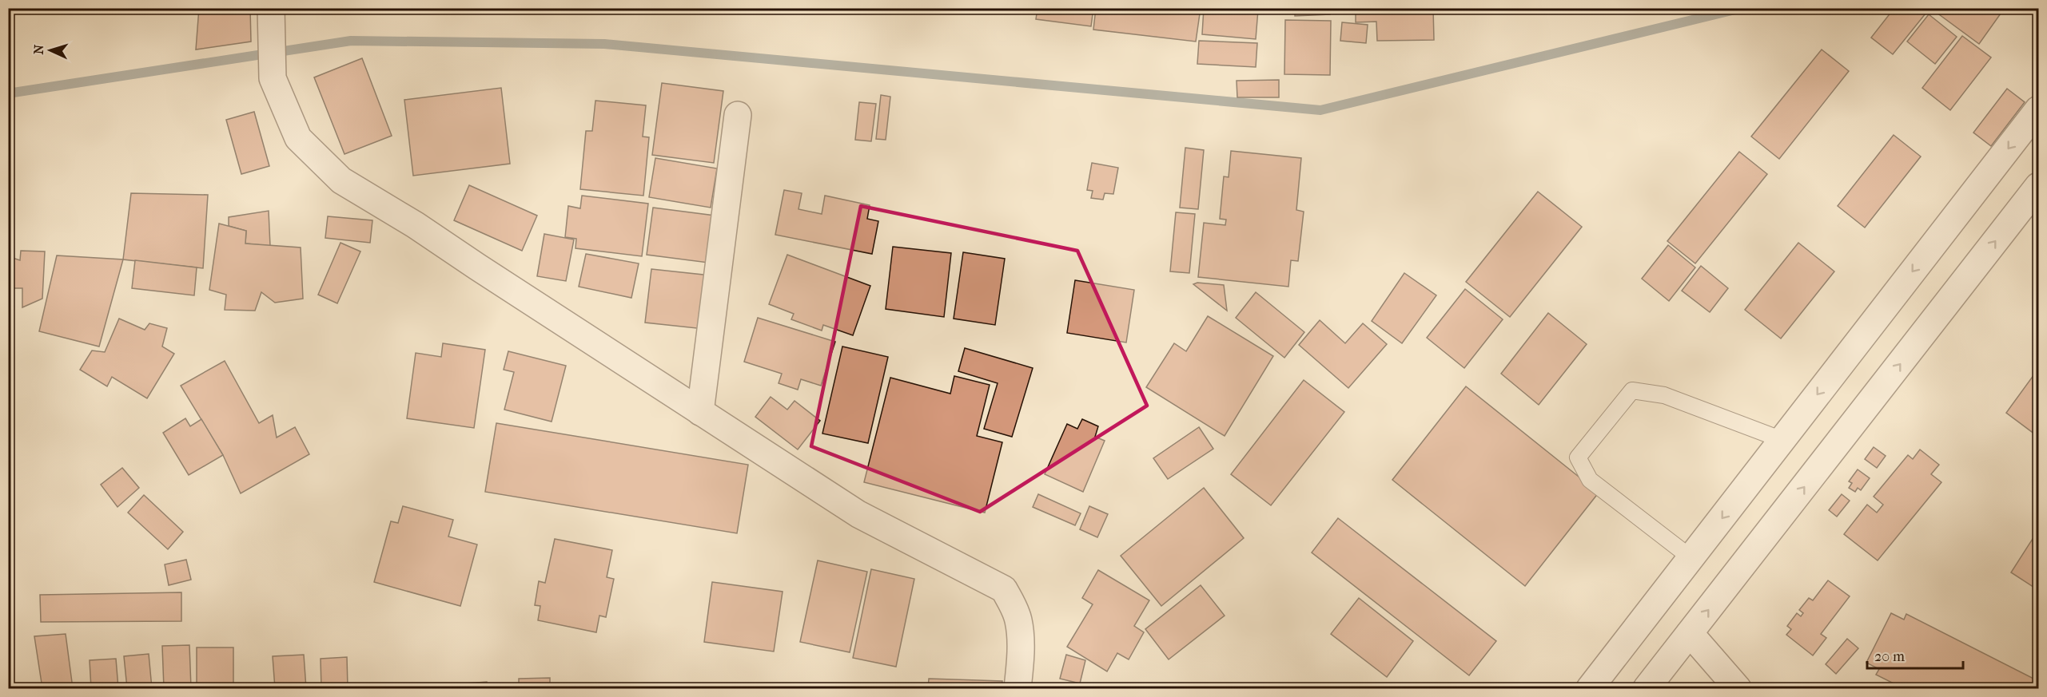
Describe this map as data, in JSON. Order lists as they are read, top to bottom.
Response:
{
  "scale_bar": "20 m",
  "north": "left"
}
